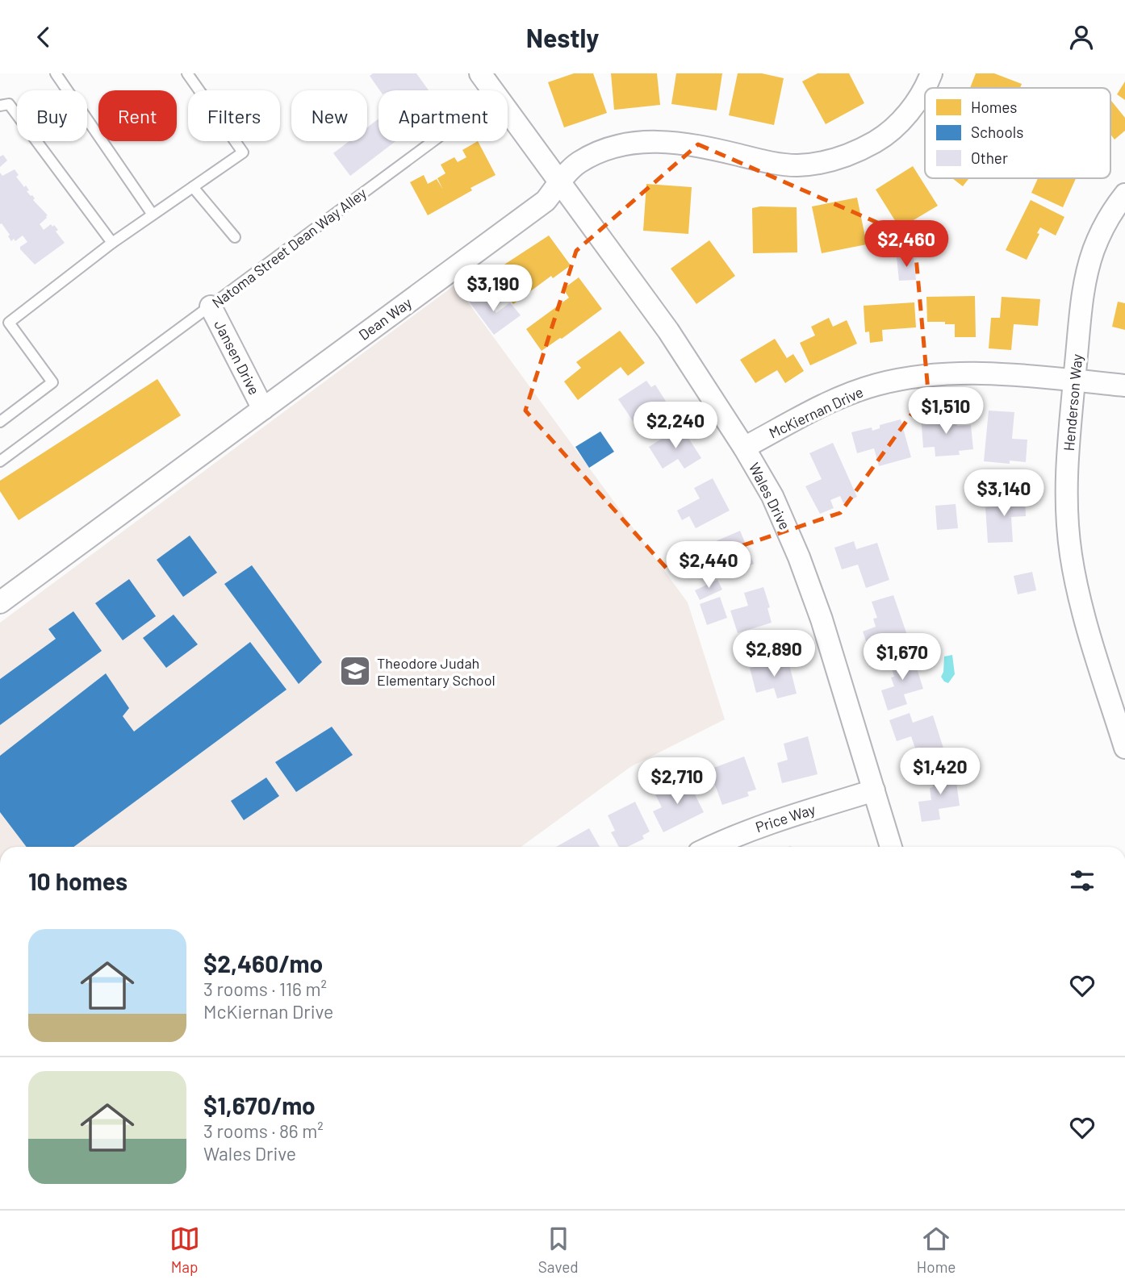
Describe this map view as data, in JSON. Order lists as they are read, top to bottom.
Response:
{
  "streets": {
    "street": [
      "Dean Way",
      "Jansen Drive",
      "Henderson Way",
      "McKiernan Drive",
      "Wales Drive",
      "Price Way"
    ],
    "lane": ["Natoma Street Dean Way Alley"]
  },
  "crossings": [
    ["Natoma Street Dean Way Alley", "Jansen Drive"],
    ["Dean Way", "Jansen Drive"],
    ["Dean Way", "Wales Drive"],
    ["Henderson Way", "McKiernan Drive"],
    ["McKiernan Drive", "Wales Drive"],
    ["Wales Drive", "Price Way"]
  ],
  "places": {
    "school or university": ["Theodore Judah Elementary School"]
  },
  "legend": ["Homes", "Schools", "Other"],
  "page": {
    "header": "Nestly",
    "chip": [
      "Buy",
      "Rent",
      "Filters",
      "New",
      "Apartment"
    ],
    "price": [
      "$2,460",
      "$3,190",
      "$1,510",
      "$2,240",
      "$3,140",
      "$2,440",
      "$2,890",
      "$1,670",
      "$1,420",
      "$2,710"
    ],
    "heading": "10 homes",
    "list": [
      {
        "name": "$2,460/mo",
        "note": "3 rooms · 116 m² · McKiernan Drive"
      },
      {
        "name": "$1,670/mo",
        "note": "3 rooms · 86 m² · Wales Drive"
      }
    ],
    "tabs": ["Map", "Saved", "Home"]
  }
}
